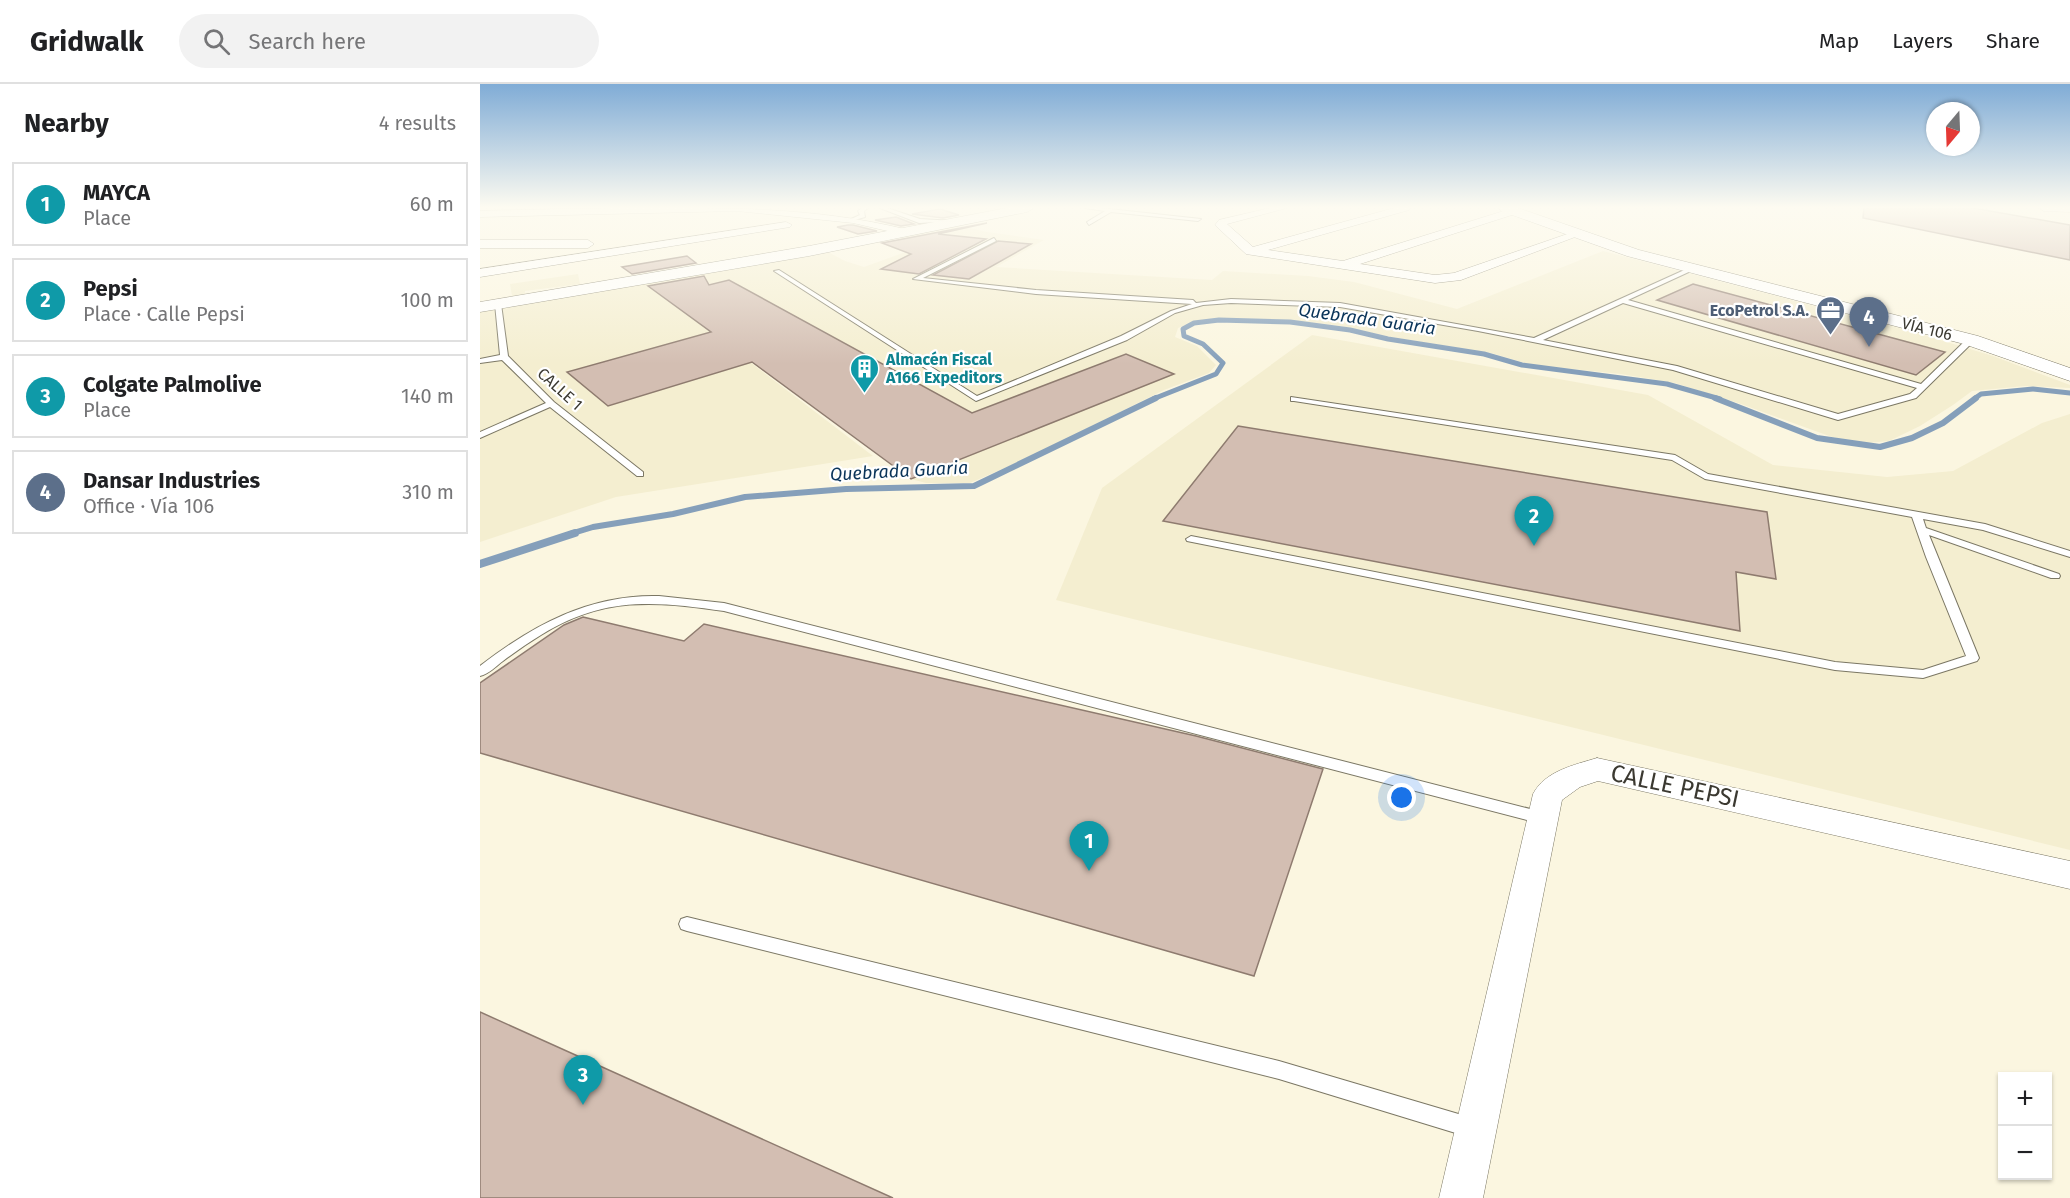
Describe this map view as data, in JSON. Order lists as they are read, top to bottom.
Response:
{
  "streets": {
    "main road": ["VÍA 106"],
    "street": ["CALLE PEPSI"],
    "lane": ["CALLE 1"]
  },
  "water": ["Quebrada Guaria"],
  "places": {
    "office": ["EcoPetrol S.A."],
    "building": ["Almacén Fiscal A166 Expeditors"]
  },
  "north": "bottom",
  "page": {
    "header": "Gridwalk",
    "search": "Search here",
    "nav": ["Map", "Layers", "Share"],
    "heading": ["Nearby", "4 results"],
    "list": [
      {
        "mark": "1",
        "name": "MAYCA",
        "note": "Place",
        "value": "60 m"
      },
      {
        "mark": "2",
        "name": "Pepsi",
        "note": "Place · Calle Pepsi",
        "value": "100 m"
      },
      {
        "mark": "3",
        "name": "Colgate Palmolive",
        "note": "Place",
        "value": "140 m"
      },
      {
        "mark": "4",
        "name": "Dansar Industries",
        "note": "Office · Vía 106",
        "value": "310 m"
      }
    ],
    "pins": [
      "4",
      "2",
      "1",
      "3"
    ],
    "map_buttons": ["+", "−"]
  }
}
